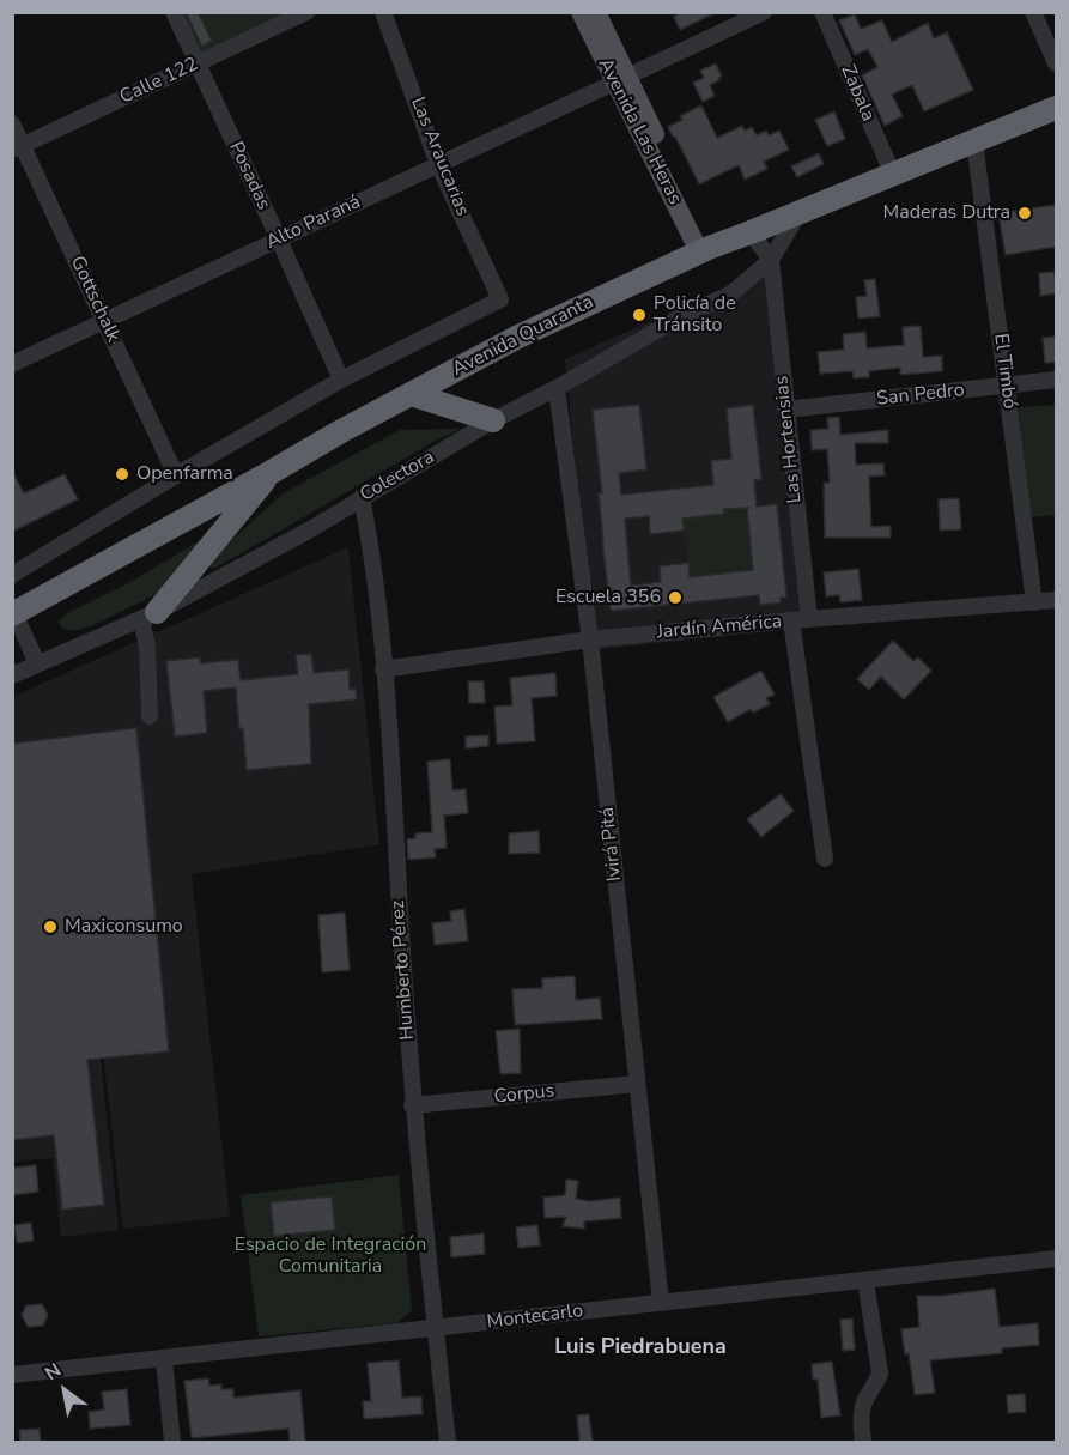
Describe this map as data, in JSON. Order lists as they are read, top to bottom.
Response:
{
  "streets": {
    "highway": ["Avenida Quaranta"],
    "main road": ["Avenida Las Heras"],
    "street": [
      "Calle 122",
      "Zabala",
      "Las Araucarias",
      "Posadas",
      "Alto Paraná",
      "Gottschalk",
      "El Timbó",
      "San Pedro",
      "Las Hortensias",
      "Colectora",
      "Jardín América",
      "Ivirá Pitá",
      "Humberto Pérez",
      "Corpus",
      "Montecarlo"
    ]
  },
  "crossings": [
    ["Calle 122", "Posadas"],
    ["Calle 122", "Gottschalk"],
    ["Zabala", "Avenida Quaranta"],
    ["Avenida Las Heras", "Alto Paraná"],
    ["Avenida Las Heras", "Avenida Quaranta"],
    ["Las Araucarias", "Posadas"],
    ["Las Araucarias", "Alto Paraná"],
    ["Posadas", "Alto Paraná"],
    ["Alto Paraná", "Gottschalk"],
    ["Avenida Quaranta", "El Timbó"],
    ["El Timbó", "San Pedro"],
    ["El Timbó", "Jardín América"],
    ["San Pedro", "Las Hortensias"],
    ["Las Hortensias", "Colectora"],
    ["Las Hortensias", "Jardín América"],
    ["Colectora", "Ivirá Pitá"],
    ["Colectora", "Humberto Pérez"],
    ["Jardín América", "Ivirá Pitá"],
    ["Jardín América", "Humberto Pérez"],
    ["Ivirá Pitá", "Corpus"],
    ["Ivirá Pitá", "Montecarlo"],
    ["Humberto Pérez", "Corpus"],
    ["Humberto Pérez", "Montecarlo"]
  ],
  "districts": ["Luis Piedrabuena"],
  "parks": ["Espacio de Integración Comunitaria"],
  "places": [
    "Maderas Dutra",
    "Policía de Tránsito",
    "Openfarma",
    "Escuela 356",
    "Maxiconsumo"
  ],
  "north": "top left"
}
